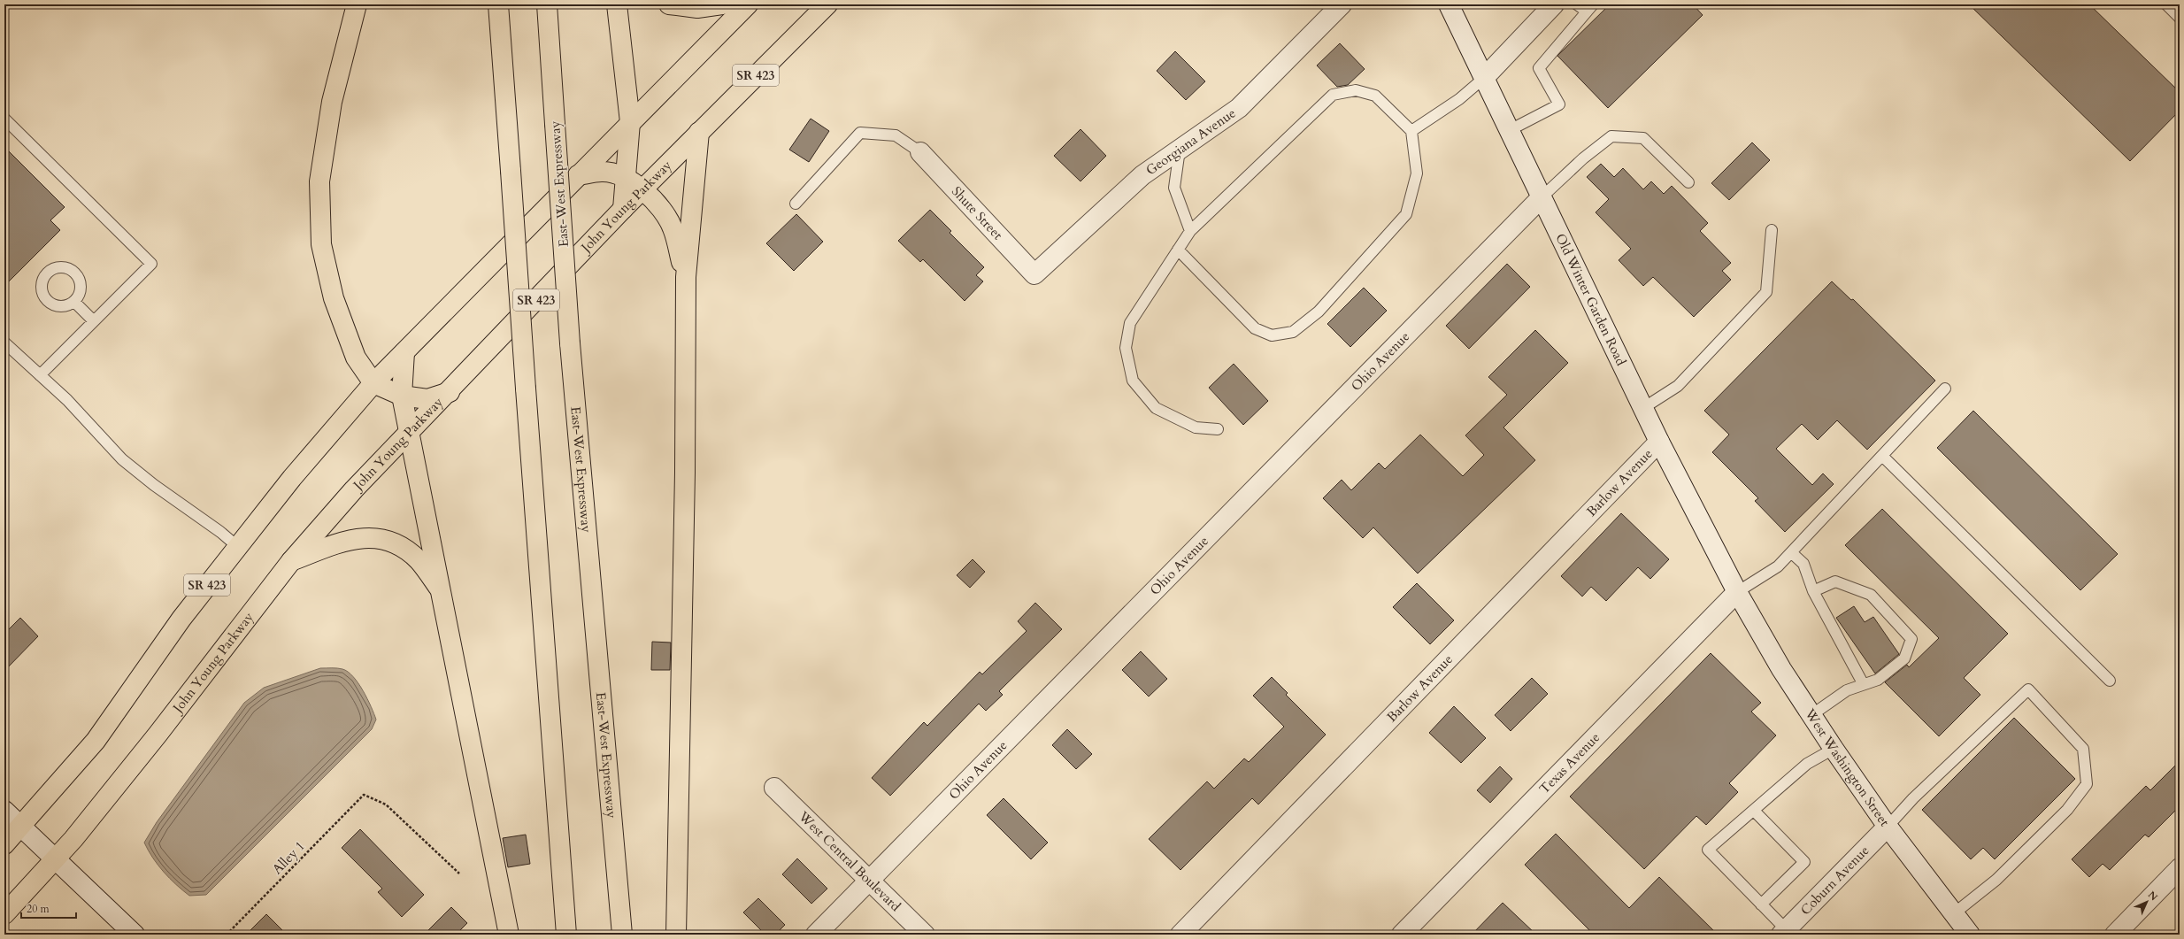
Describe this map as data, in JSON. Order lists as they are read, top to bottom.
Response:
{
  "streets": {
    "main road": ["SR 423", "East-West Expressway", "John Young Parkway"],
    "street": [
      "Georgiana Avenue",
      "Shute Street",
      "Old Winter Garden Road",
      "Ohio Avenue",
      "Barlow Avenue",
      "Texas Avenue",
      "West Washington Street",
      "West Central Boulevard",
      "Coburn Avenue"
    ],
    "path": ["Alley 1"]
  },
  "crossings": [
    ["Georgiana Avenue", "Shute Street"],
    ["Old Winter Garden Road", "Ohio Avenue"],
    ["Old Winter Garden Road", "Barlow Avenue"],
    ["Old Winter Garden Road", "Texas Avenue"],
    ["Old Winter Garden Road", "West Washington Street"],
    ["Ohio Avenue", "West Central Boulevard"],
    ["Texas Avenue", "West Washington Street"],
    ["West Washington Street", "Coburn Avenue"]
  ],
  "scale_bar": "20 m",
  "north": "top right"
}
